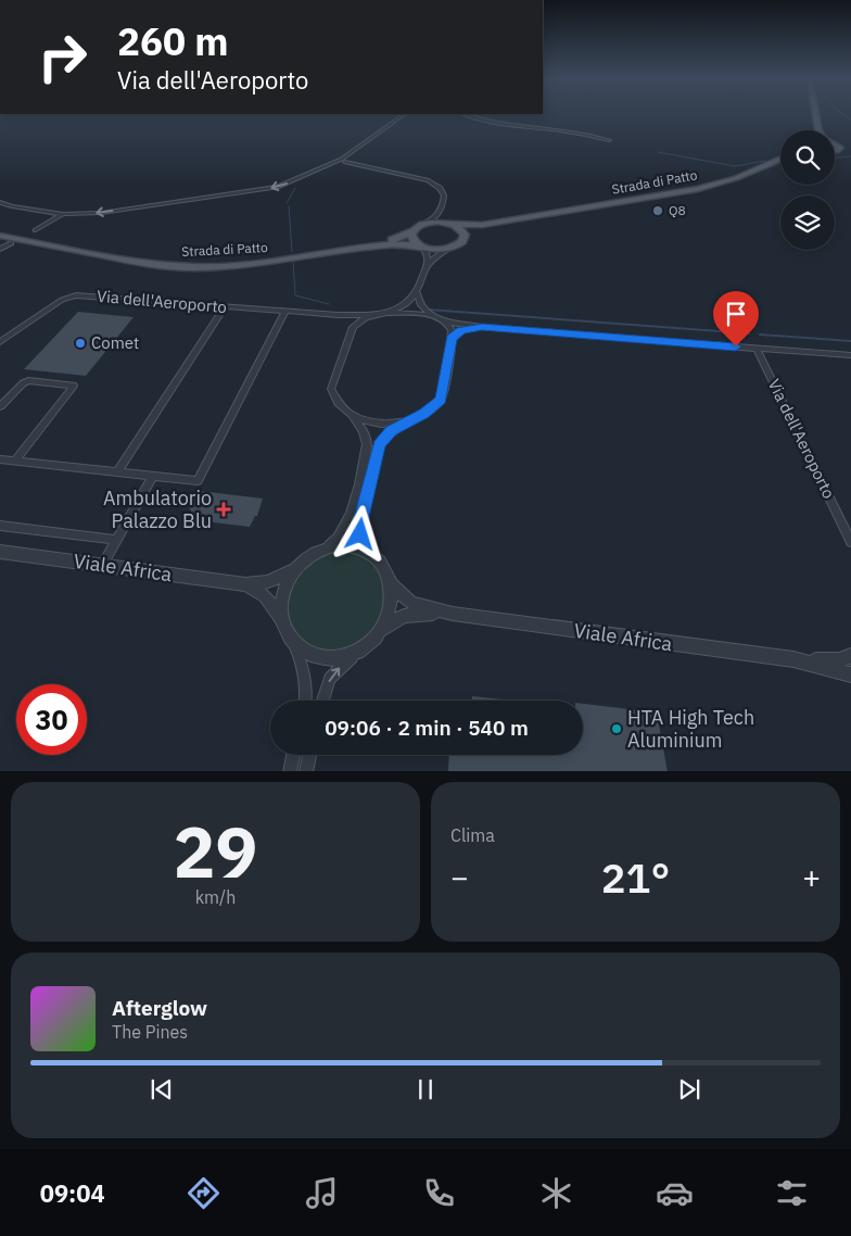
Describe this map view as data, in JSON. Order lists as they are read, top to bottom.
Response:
{
  "streets": {
    "main road": ["Strada di Patto"],
    "street": ["Via dell'Aeroporto", "Viale Africa"]
  },
  "places": {
    "other": ["Q8", "Comet", "HTA High Tech Aluminium"],
    "health": ["Ambulatorio Palazzo Blu"]
  },
  "page": {
    "turn": ["260 m", "Via dell'Aeroporto"],
    "limit": "30",
    "trip": "09:06 · 2 min · 540 m",
    "tile": [
      ["29", "km/h"],
      "Clima"
    ],
    "heat": ["−", "21°", "+"],
    "song": ["Afterglow", "The Pines"],
    "tabs": "09:04"
  }
}
